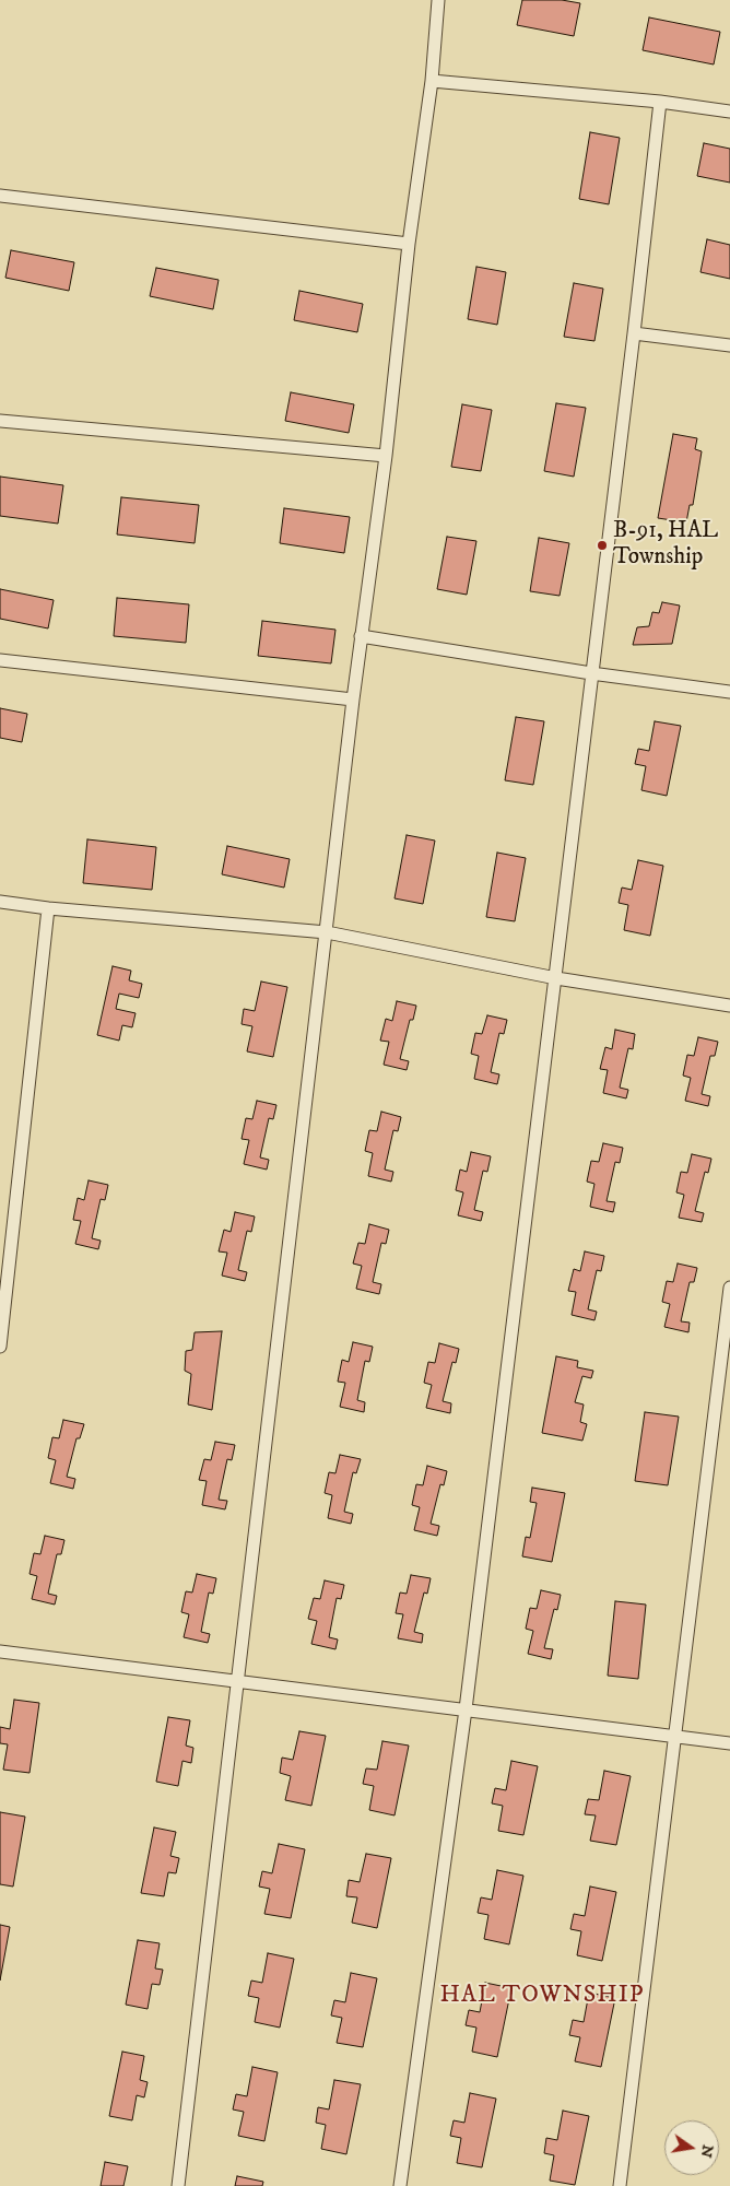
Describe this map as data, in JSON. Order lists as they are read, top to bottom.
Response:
{
  "districts": ["HAL TOWNSHIP"],
  "places": ["B-91, HAL Township"],
  "north": "right"
}
